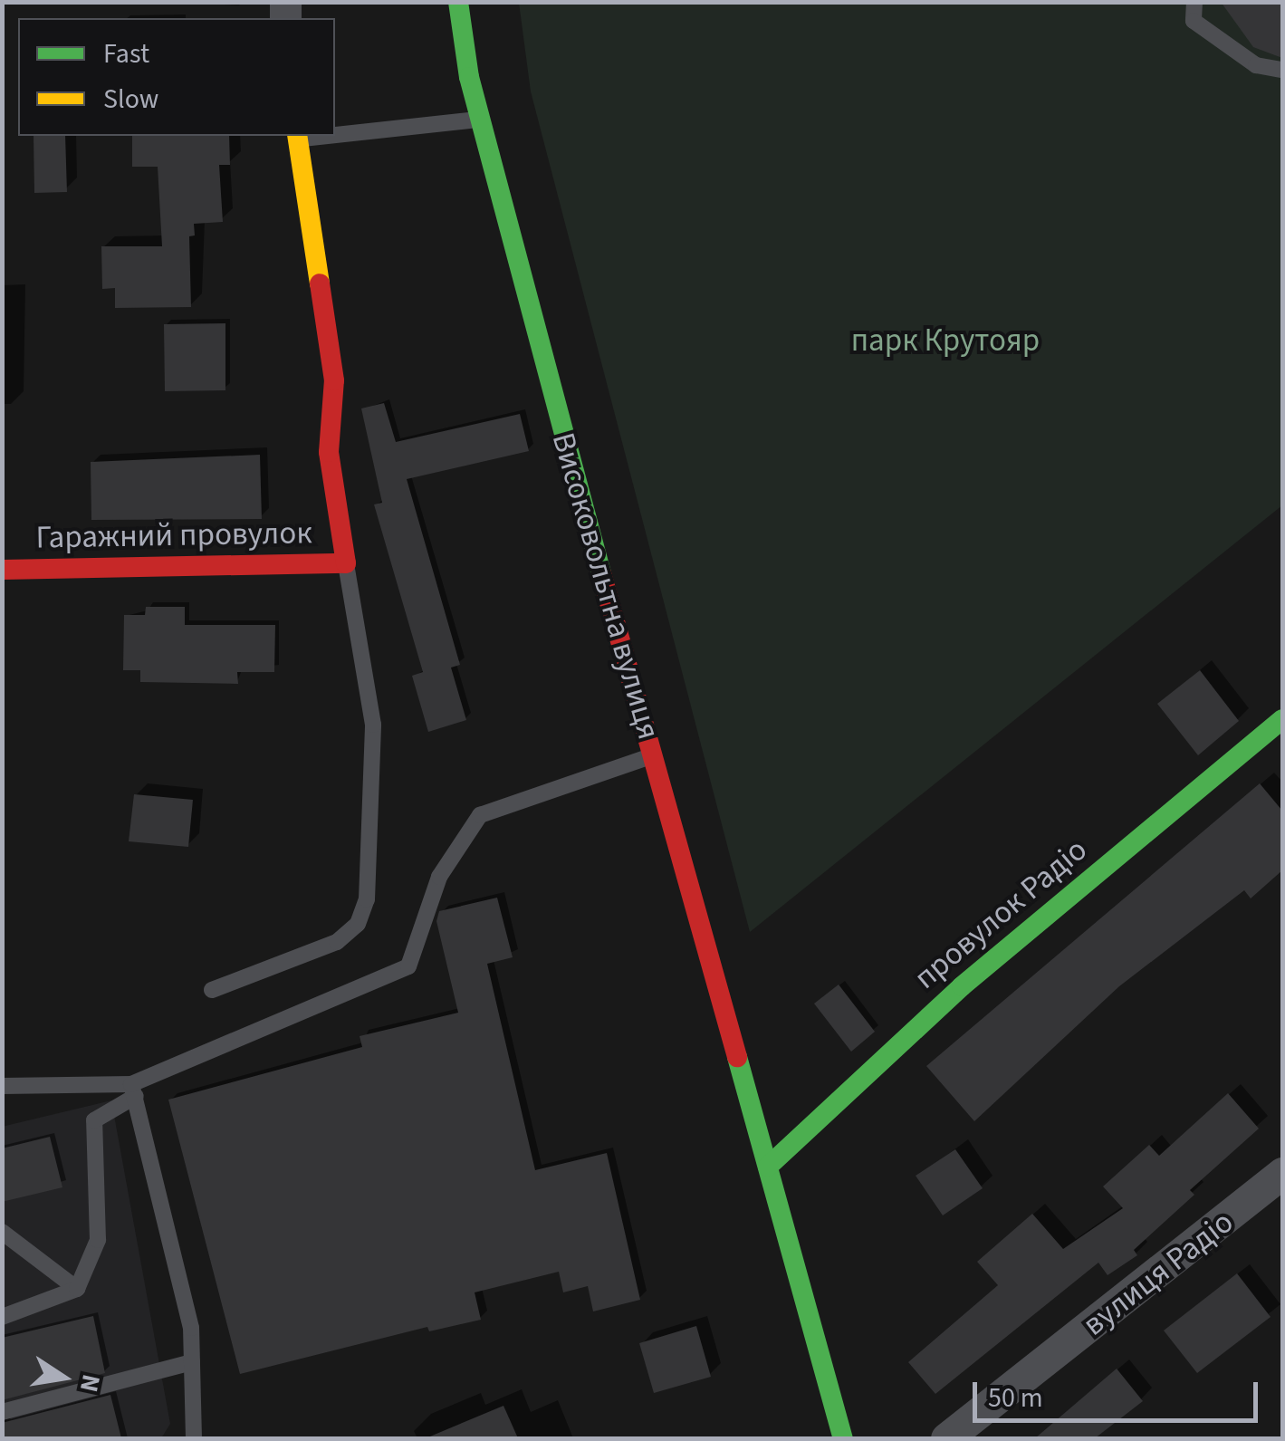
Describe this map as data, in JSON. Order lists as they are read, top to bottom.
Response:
{
  "streets": {
    "main road": ["Гаражний провулок", "Високовольтна вулиця", "провулок Радіо"],
    "street": ["вулиця Радіо"]
  },
  "crossings": [
    ["Високовольтна вулиця", "провулок Радіо"]
  ],
  "parks": ["парк Крутояр"],
  "legend": ["Fast", "Slow"],
  "scale_bar": "50 m",
  "north": "right"
}
